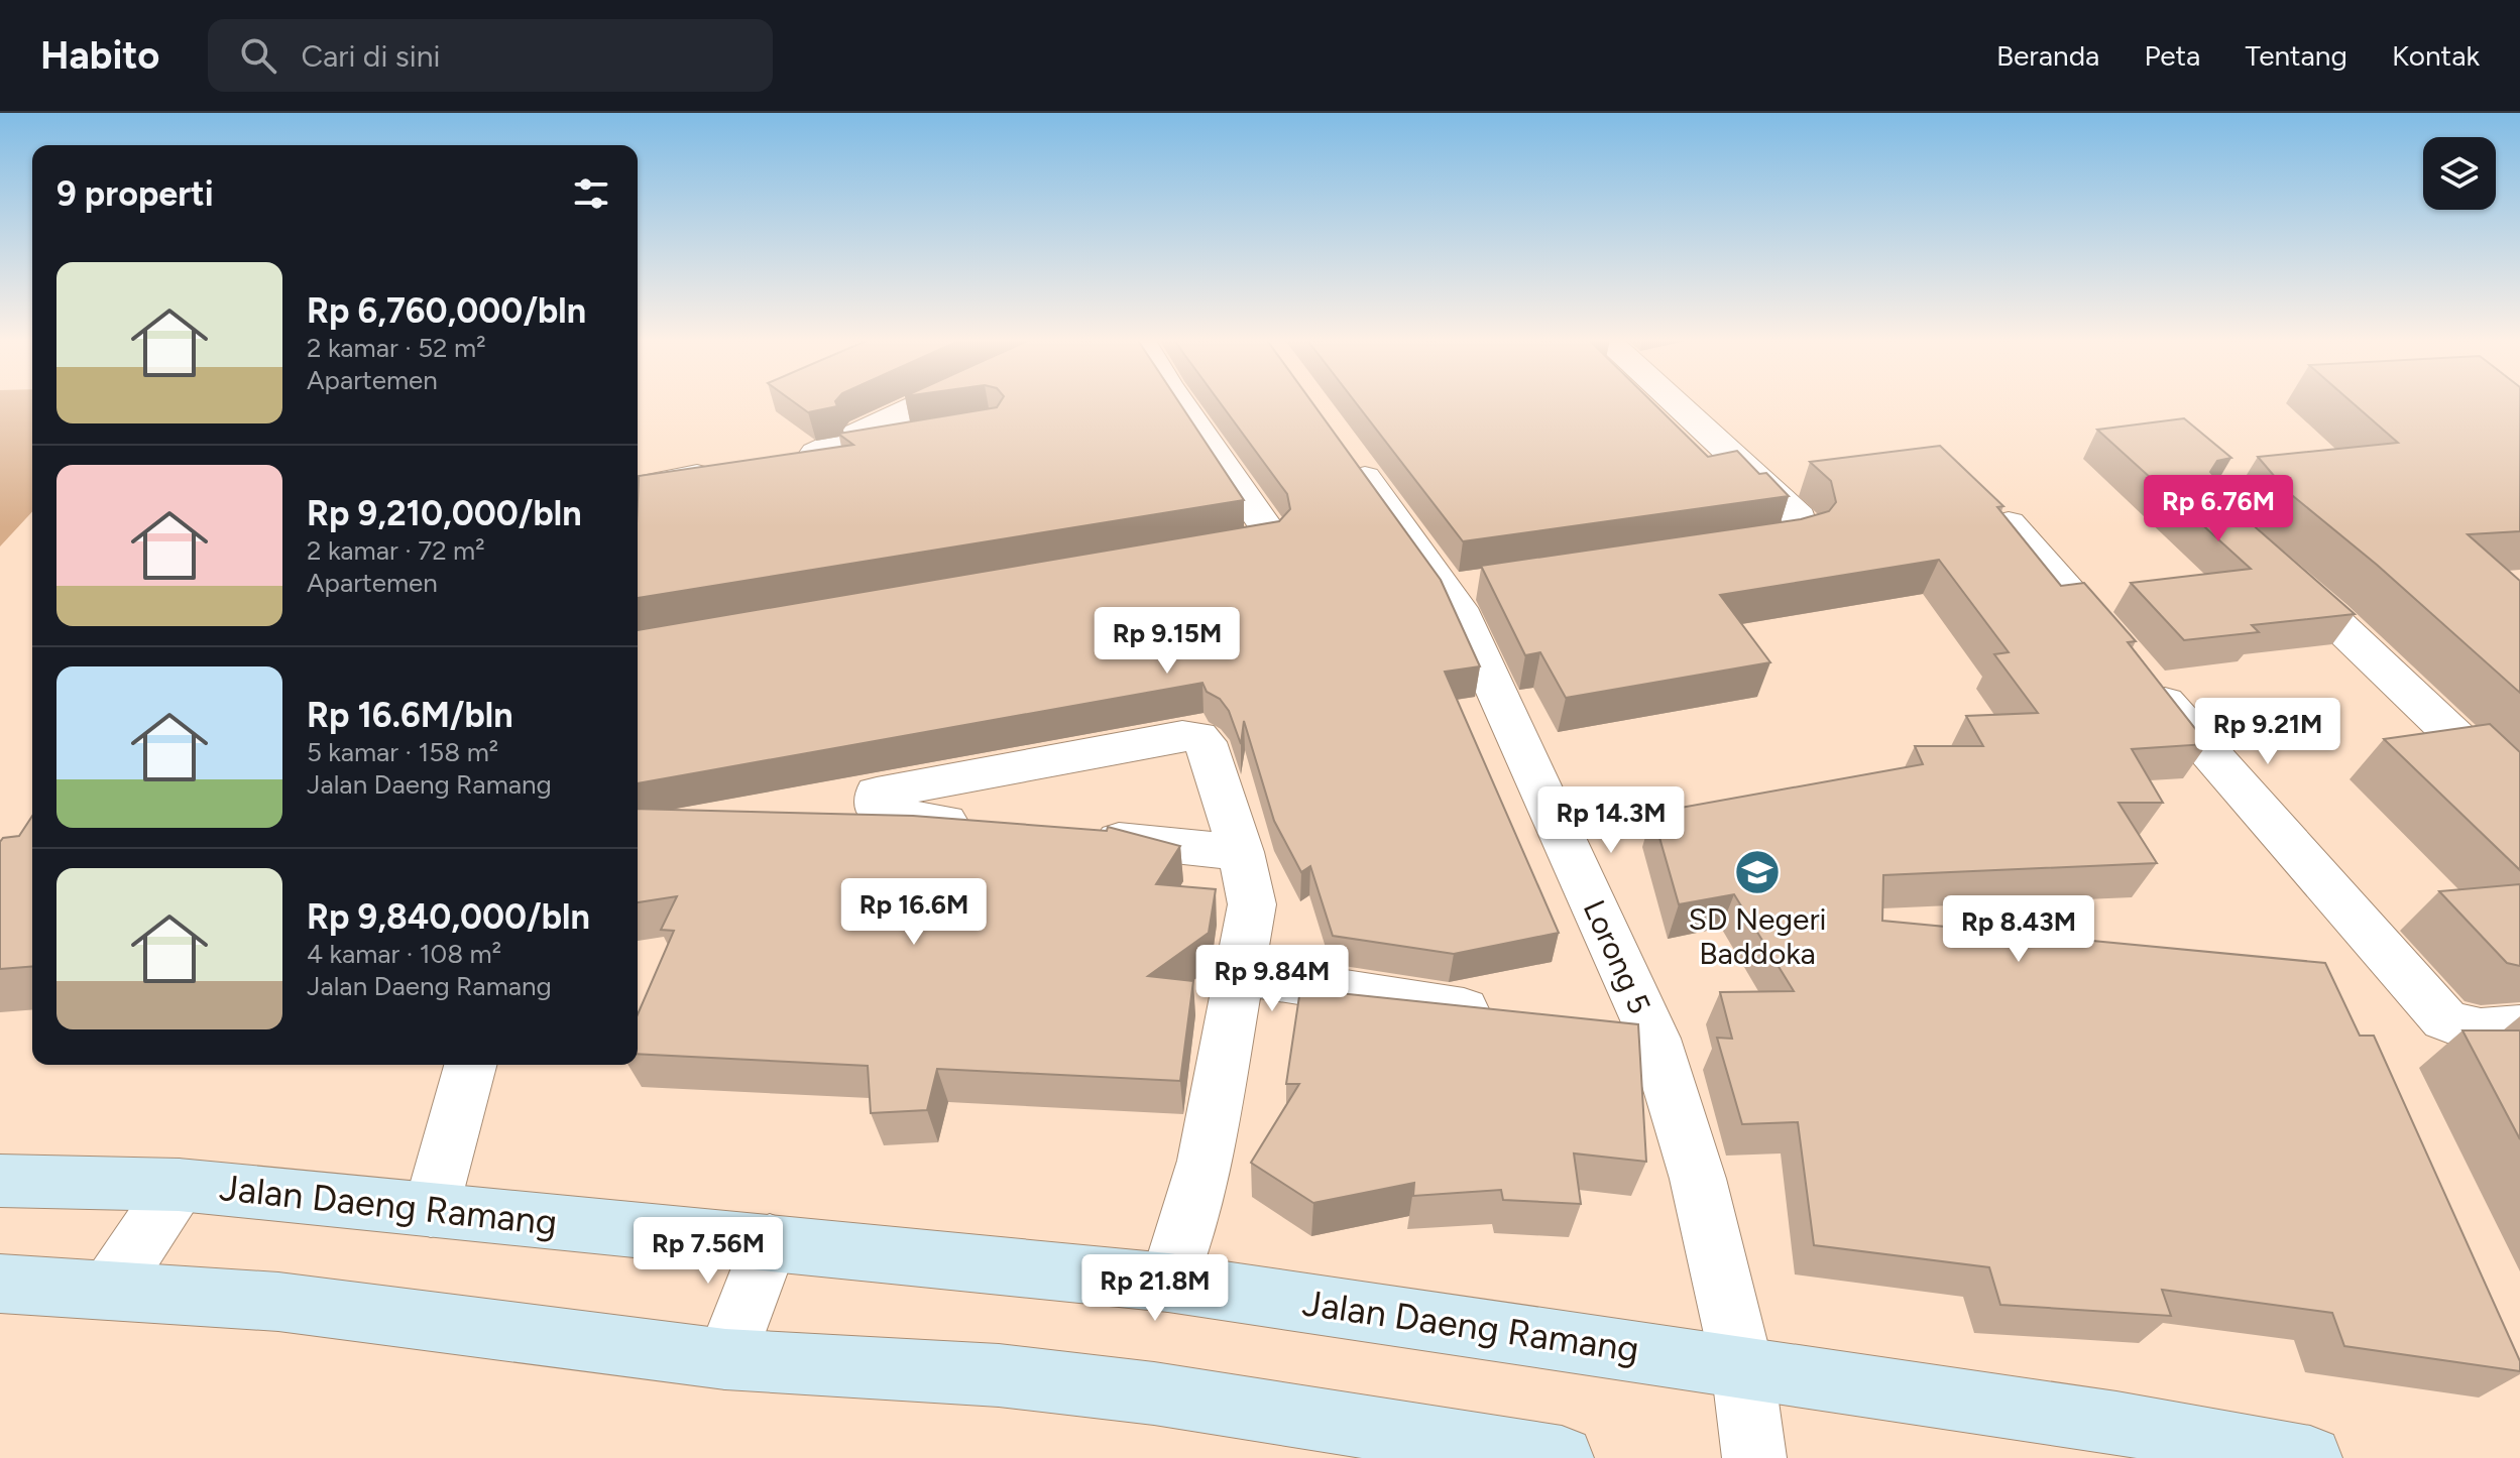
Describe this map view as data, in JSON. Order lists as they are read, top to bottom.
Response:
{
  "streets": {
    "main road": ["Jalan Daeng Ramang"],
    "street": ["Lorong 5"]
  },
  "crossings": [
    ["Lorong 5", "Jalan Daeng Ramang"]
  ],
  "places": {
    "school or university": ["SD Negeri Baddoka"]
  },
  "page": {
    "header": "Habito",
    "search": "Cari di sini",
    "nav": [
      "Beranda",
      "Peta",
      "Tentang",
      "Kontak"
    ],
    "heading": "9 properti",
    "list": [
      {
        "name": "Rp 6,760,000/bln",
        "note": "2 kamar · 52 m² · Apartemen"
      },
      {
        "name": "Rp 9,210,000/bln",
        "note": "2 kamar · 72 m² · Apartemen"
      },
      {
        "name": "Rp 16.6M/bln",
        "note": "5 kamar · 158 m² · Jalan Daeng Ramang"
      },
      {
        "name": "Rp 9,840,000/bln",
        "note": "4 kamar · 108 m² · Jalan Daeng Ramang"
      }
    ],
    "price": [
      "Rp 6.76M",
      "Rp 9.15M",
      "Rp 9.21M",
      "Rp 14.3M",
      "Rp 16.6M",
      "Rp 8.43M",
      "Rp 9.84M",
      "Rp 7.56M",
      "Rp 21.8M"
    ]
  }
}
